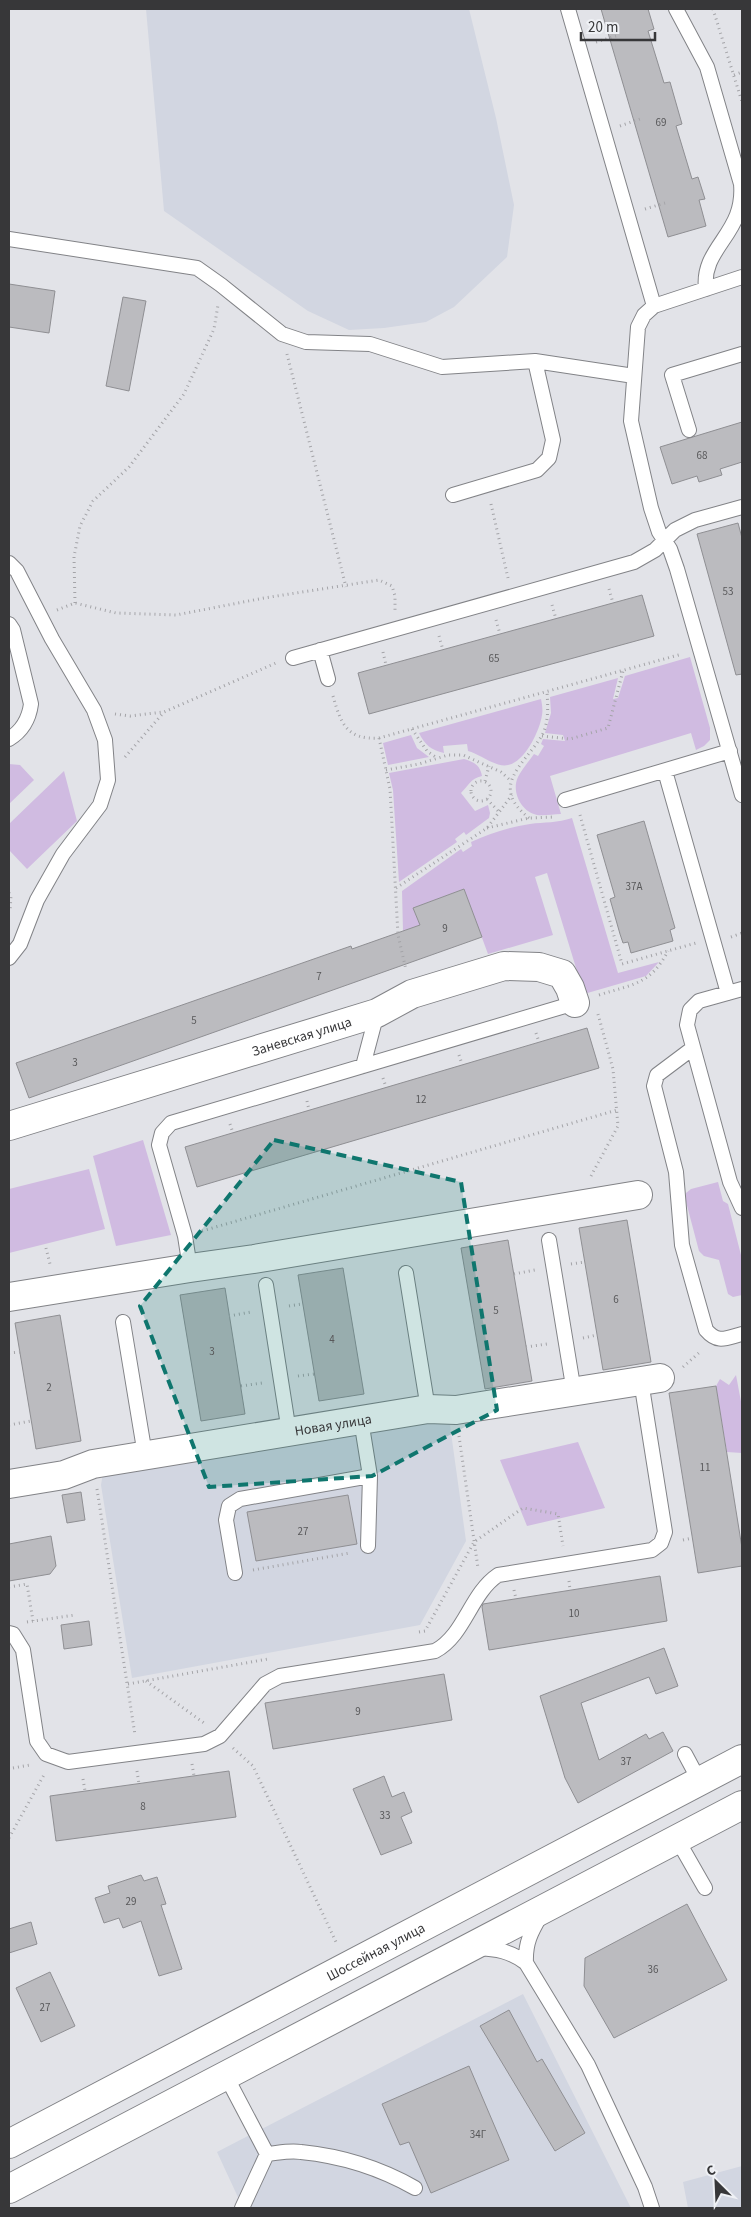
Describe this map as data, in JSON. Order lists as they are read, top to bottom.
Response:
{
  "streets": {
    "street": ["Заневская улица", "Новая улица", "Шоссейная улица"]
  },
  "house_numbers": [
    "69",
    "68",
    "53",
    "65",
    "37А",
    "9",
    "7",
    "5",
    "3",
    "12",
    "6",
    "5",
    "4",
    "3",
    "2",
    "11",
    "27",
    "10",
    "9",
    "37",
    "8",
    "33",
    "29",
    "36",
    "27",
    "34Г"
  ],
  "scale_bar": "20 m",
  "north": "top left"
}
